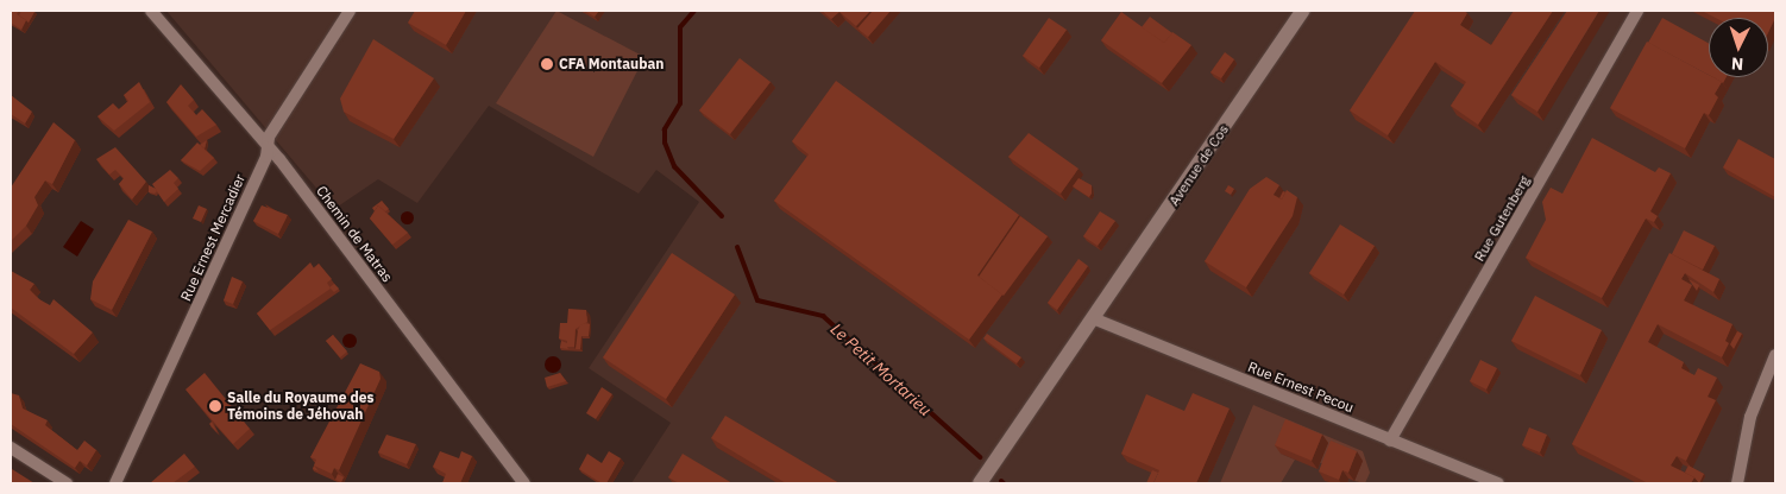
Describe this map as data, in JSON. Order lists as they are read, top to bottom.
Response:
{
  "streets": {
    "street": [
      "Avenue de Cos",
      "Rue Gutenberg",
      "Chemin de Matras",
      "Rue Ernest Mercadier",
      "Rue Ernest Pecou"
    ]
  },
  "crossings": [
    ["Avenue de Cos", "Rue Ernest Pecou"],
    ["Rue Gutenberg", "Rue Ernest Pecou"],
    ["Chemin de Matras", "Rue Ernest Mercadier"]
  ],
  "water": ["Le Petit Mortarieu"],
  "places": ["CFA Montauban", "Salle du Royaume des Témoins de Jéhovah"],
  "north": "bottom"
}
